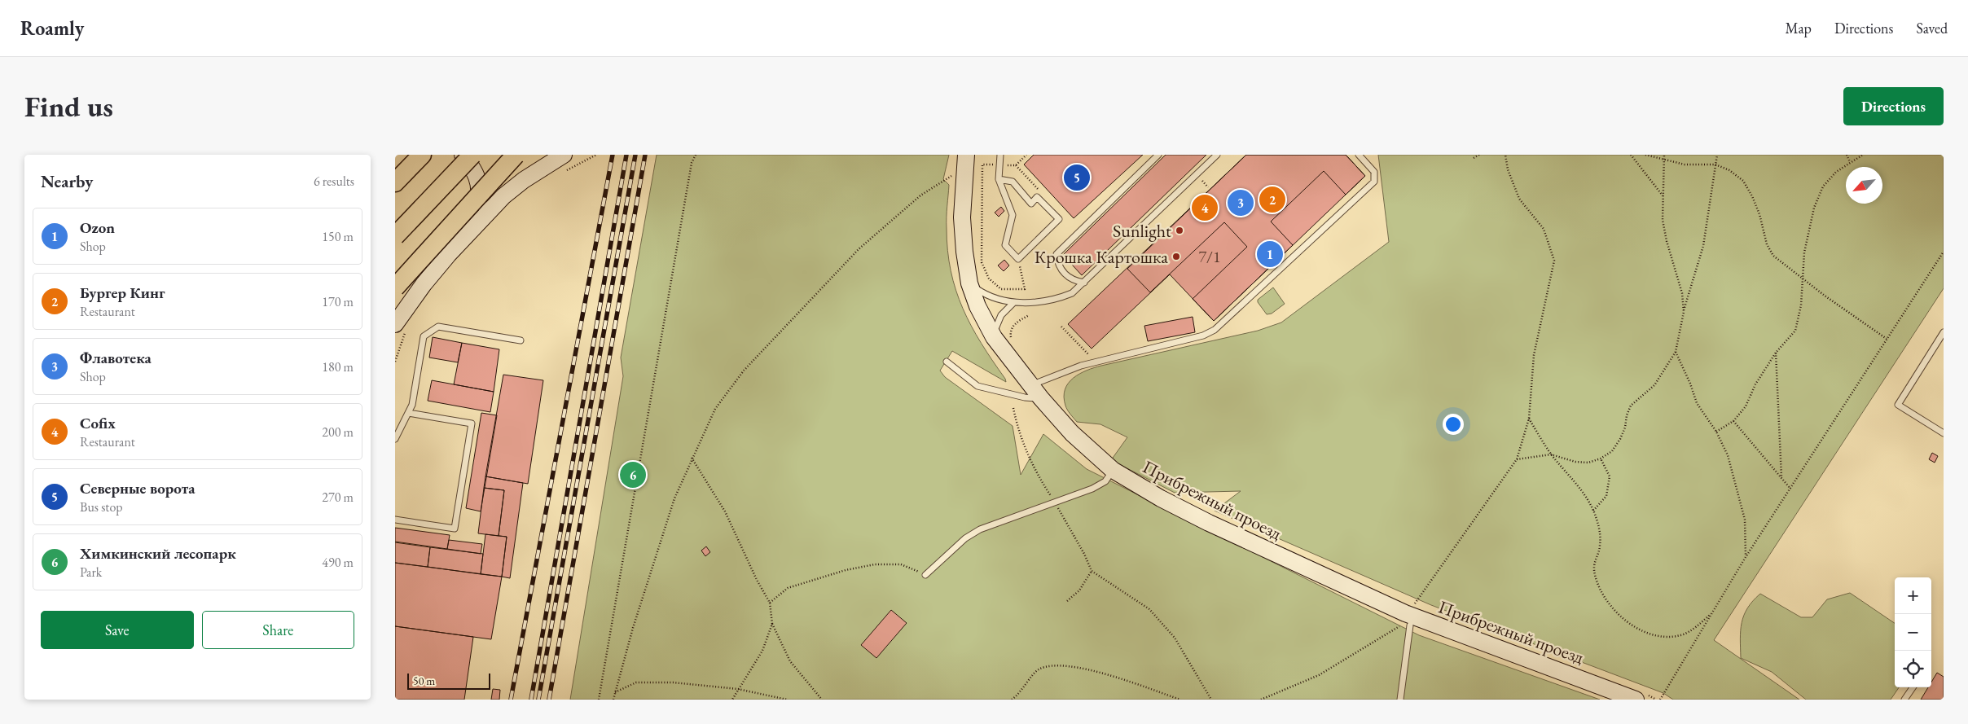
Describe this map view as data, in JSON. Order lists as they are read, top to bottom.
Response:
{
  "streets": {
    "street": ["Прибрежный проезд"]
  },
  "places": ["Sunlight", "Крошка Картошка"],
  "house_numbers": ["7/1"],
  "scale_bar": "50 m",
  "north": "bottom left",
  "page": {
    "header": "Roamly",
    "nav": ["Map", "Directions", "Saved"],
    "buttons": [
      "Directions",
      ["Save", "Share"]
    ],
    "title": "Find us",
    "heading": ["Nearby", "6 results"],
    "pins": [
      "5",
      "2",
      "3",
      "4",
      "1",
      "6"
    ],
    "list": [
      {
        "mark": "1",
        "name": "Ozon",
        "note": "Shop",
        "value": "150 m"
      },
      {
        "mark": "2",
        "name": "Бургер Кинг",
        "note": "Restaurant",
        "value": "170 m"
      },
      {
        "mark": "3",
        "name": "Флавотека",
        "note": "Shop",
        "value": "180 m"
      },
      {
        "mark": "4",
        "name": "Cofix",
        "note": "Restaurant",
        "value": "200 m"
      },
      {
        "mark": "5",
        "name": "Северные ворота",
        "note": "Bus stop",
        "value": "270 m"
      },
      {
        "mark": "6",
        "name": "Химкинский лесопарк",
        "note": "Park",
        "value": "490 m"
      }
    ],
    "map_buttons": ["+", "−"],
    "scale": "50 m"
  }
}
